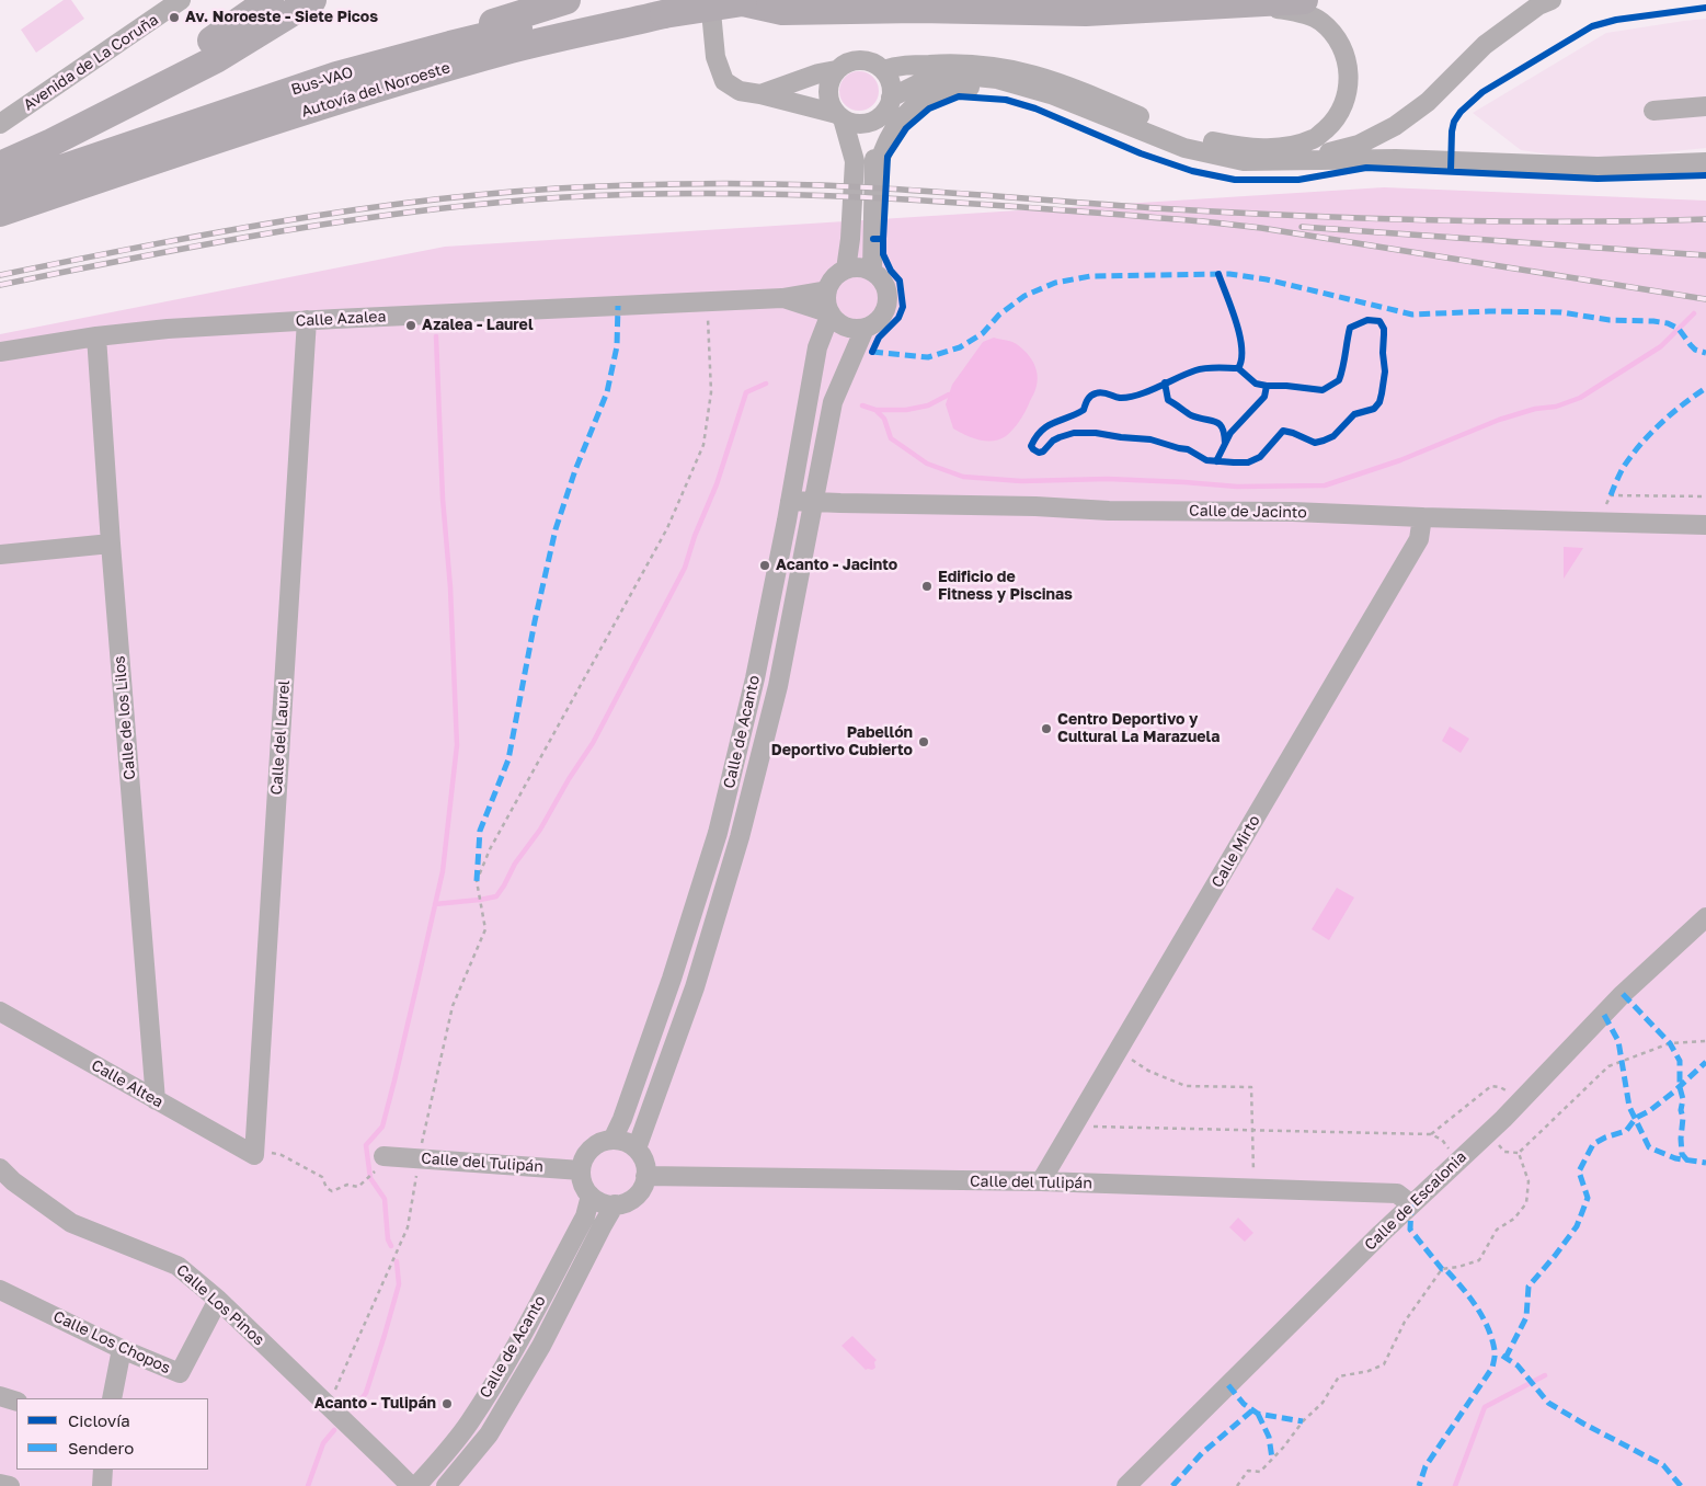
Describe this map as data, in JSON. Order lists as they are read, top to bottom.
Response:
{
  "streets": {
    "highway": ["Bus-VAO", "Autovía del Noroeste"],
    "street": [
      "Avenida de La Coruña",
      "Calle Azalea",
      "Calle de Jacinto",
      "Calle de los Lilos",
      "Calle de Acanto",
      "Calle del Laurel",
      "Calle Mirto",
      "Calle Altea",
      "Calle del Tulipán",
      "Calle de Escalonia",
      "Calle Los Pinos",
      "Calle Los Chopos"
    ]
  },
  "crossings": [
    ["Bus-VAO", "Autovía del Noroeste"],
    ["Calle Azalea", "Calle de los Lilos"],
    ["Calle Azalea", "Calle de Acanto"],
    ["Calle Azalea", "Calle del Laurel"],
    ["Calle de Jacinto", "Calle de Acanto"],
    ["Calle de Jacinto", "Calle Mirto"],
    ["Calle de los Lilos", "Calle Altea"],
    ["Calle de Acanto", "Calle del Tulipán"],
    ["Calle del Laurel", "Calle Altea"],
    ["Calle Mirto", "Calle del Tulipán"],
    ["Calle del Tulipán", "Calle de Escalonia"],
    ["Calle Los Pinos", "Calle Los Chopos"]
  ],
  "places": [
    "Av. Noroeste - Siete Picos",
    "Azalea - Laurel",
    "Acanto - Jacinto",
    "Edificio de Fitness y Piscinas",
    "Centro Deportivo y Cultural La Marazuela",
    "Pabellón Deportivo Cubierto",
    "Acanto - Tulipán"
  ],
  "legend": ["Ciclovía", "Sendero"]
}
